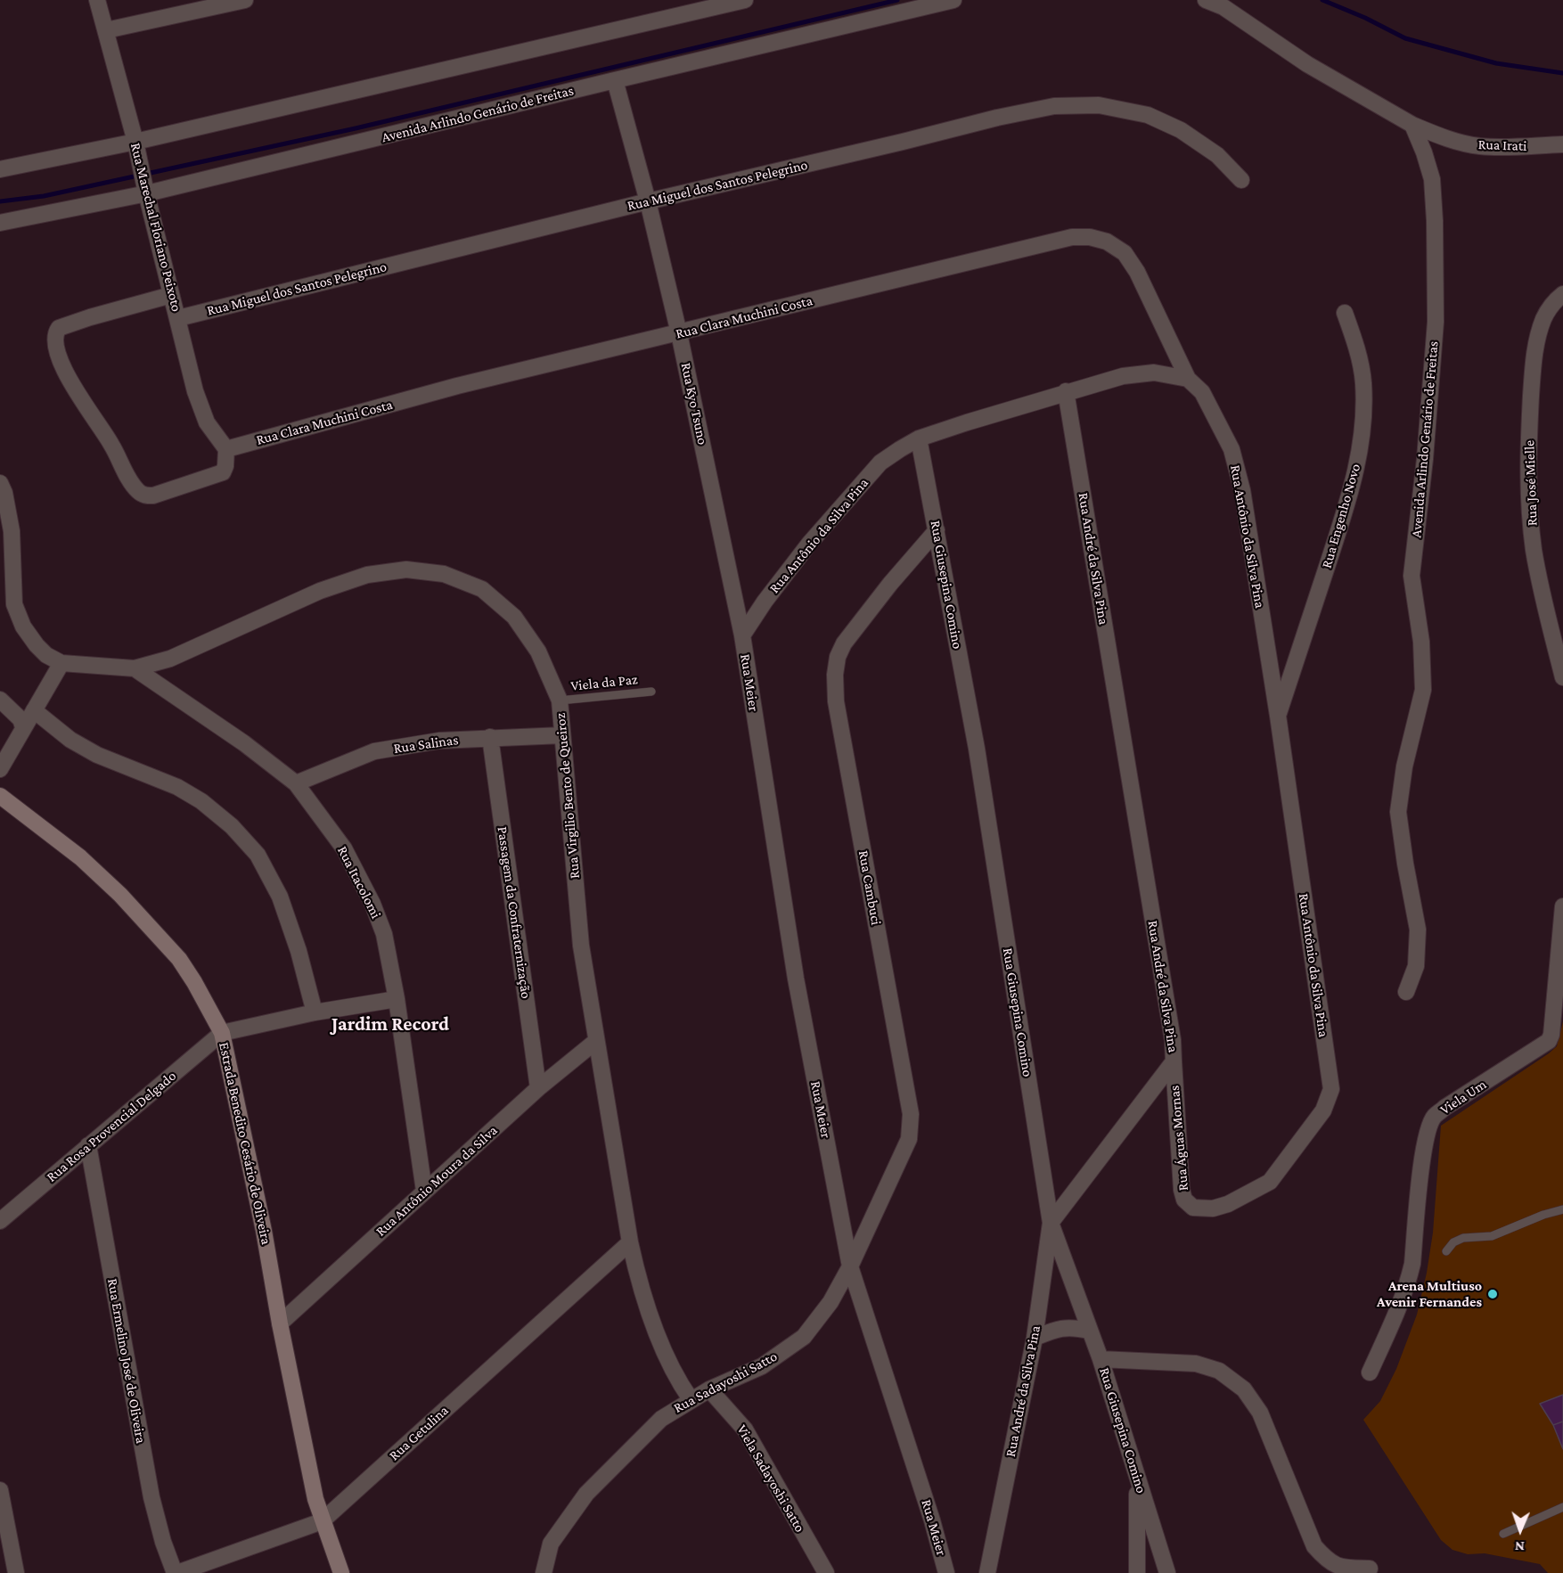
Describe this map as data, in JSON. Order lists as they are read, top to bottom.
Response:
{
  "streets": {
    "main road": ["Estrada Benedito Cesário de Oliveira"],
    "street": [
      "Avenida Arlindo Genário de Freitas",
      "Rua Irati",
      "Rua Miguel dos Santos Pelegrino",
      "Rua Marechal Floriano Peixoto",
      "Rua Clara Muchini Costa",
      "Rua Kyo Tsuno",
      "Rua José Mielle",
      "Rua Engenho Novo",
      "Rua Antônio da Silva Pina",
      "Rua André da Silva Pina",
      "Rua Giusepina Comino",
      "Rua Meier",
      "Rua Salinas",
      "Rua Virgilio Bento de Queiroz",
      "Rua Itacolomi",
      "Rua Cambuci",
      "Passagem da Confraternização",
      "Viela Um",
      "Rua Rosa Provencial Delgado",
      "Rua Águas Mornas",
      "Rua Antônio Moura da Silva",
      "Rua Ermelino José de Oliveira",
      "Rua Sadayoshi Satto",
      "Rua Getulina",
      "Viela Sadayoshi Satto"
    ],
    "lane": ["Viela da Paz"]
  },
  "crossings": [
    ["Avenida Arlindo Genário de Freitas", "Rua Irati"],
    ["Avenida Arlindo Genário de Freitas", "Rua Marechal Floriano Peixoto"],
    ["Avenida Arlindo Genário de Freitas", "Rua Kyo Tsuno"],
    ["Rua Miguel dos Santos Pelegrino", "Rua Marechal Floriano Peixoto"],
    ["Rua Miguel dos Santos Pelegrino", "Rua Kyo Tsuno"],
    ["Rua Marechal Floriano Peixoto", "Rua Clara Muchini Costa"],
    ["Rua Clara Muchini Costa", "Rua Kyo Tsuno"],
    ["Rua Clara Muchini Costa", "Rua Antônio da Silva Pina"],
    ["Rua Kyo Tsuno", "Rua Antônio da Silva Pina"],
    ["Rua Kyo Tsuno", "Rua Meier"],
    ["Rua Engenho Novo", "Rua Antônio da Silva Pina"],
    ["Rua Antônio da Silva Pina", "Rua André da Silva Pina"],
    ["Rua Antônio da Silva Pina", "Rua Giusepina Comino"],
    ["Rua Antônio da Silva Pina", "Rua Meier"],
    ["Rua Antônio da Silva Pina", "Rua Águas Mornas"],
    ["Rua André da Silva Pina", "Rua Giusepina Comino"],
    ["Rua André da Silva Pina", "Rua Águas Mornas"],
    ["Rua Giusepina Comino", "Rua Cambuci"],
    ["Viela da Paz", "Rua Virgilio Bento de Queiroz"],
    ["Rua Meier", "Rua Cambuci"],
    ["Rua Meier", "Rua Sadayoshi Satto"],
    ["Rua Salinas", "Rua Virgilio Bento de Queiroz"],
    ["Rua Salinas", "Rua Itacolomi"],
    ["Rua Salinas", "Passagem da Confraternização"],
    ["Rua Virgilio Bento de Queiroz", "Rua Itacolomi"],
    ["Rua Virgilio Bento de Queiroz", "Rua Antônio Moura da Silva"],
    ["Rua Virgilio Bento de Queiroz", "Rua Sadayoshi Satto"],
    ["Rua Virgilio Bento de Queiroz", "Rua Getulina"],
    ["Rua Itacolomi", "Rua Antônio Moura da Silva"],
    ["Rua Cambuci", "Rua Sadayoshi Satto"],
    ["Passagem da Confraternização", "Rua Antônio Moura da Silva"],
    ["Rua Rosa Provencial Delgado", "Estrada Benedito Cesário de Oliveira"],
    ["Rua Rosa Provencial Delgado", "Rua Ermelino José de Oliveira"],
    ["Estrada Benedito Cesário de Oliveira", "Rua Antônio Moura da Silva"],
    ["Estrada Benedito Cesário de Oliveira", "Rua Getulina"],
    ["Rua Ermelino José de Oliveira", "Rua Getulina"],
    ["Rua Sadayoshi Satto", "Viela Sadayoshi Satto"]
  ],
  "districts": ["Jardim Record"],
  "places": ["Arena Multiuso Avenir Fernandes"],
  "north": "bottom"
}
